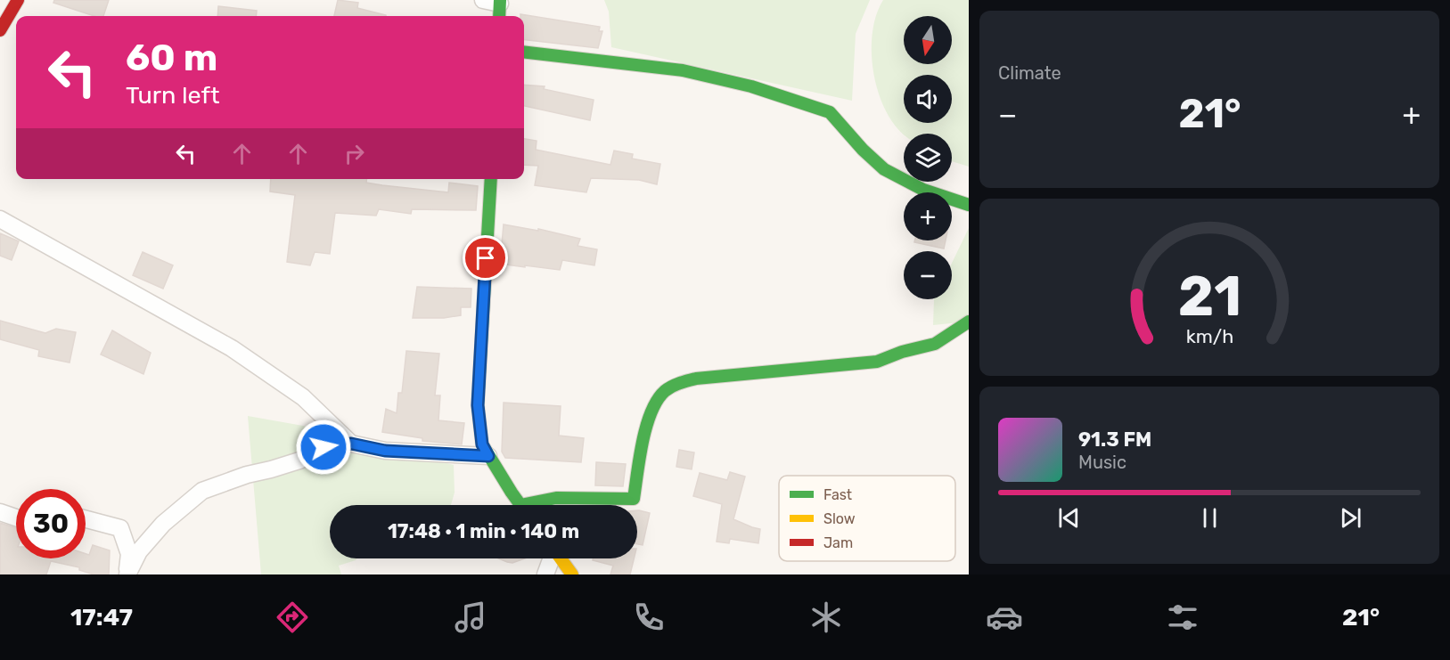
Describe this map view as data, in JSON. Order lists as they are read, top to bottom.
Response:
{
  "legend": ["Fast", "Slow", "Jam"],
  "north": "bottom",
  "page": {
    "tile": "Climate",
    "map_buttons": ["+", "−"],
    "turn": ["60 m", "Turn left"],
    "heat": ["−", "21°", "+"],
    "song": ["91.3 FM", "Music"],
    "limit": "30",
    "trip": "17:48 · 1 min · 140 m",
    "tabs": ["17:47", "21°"],
    "gauge": ["21", "km/h"]
  }
}
